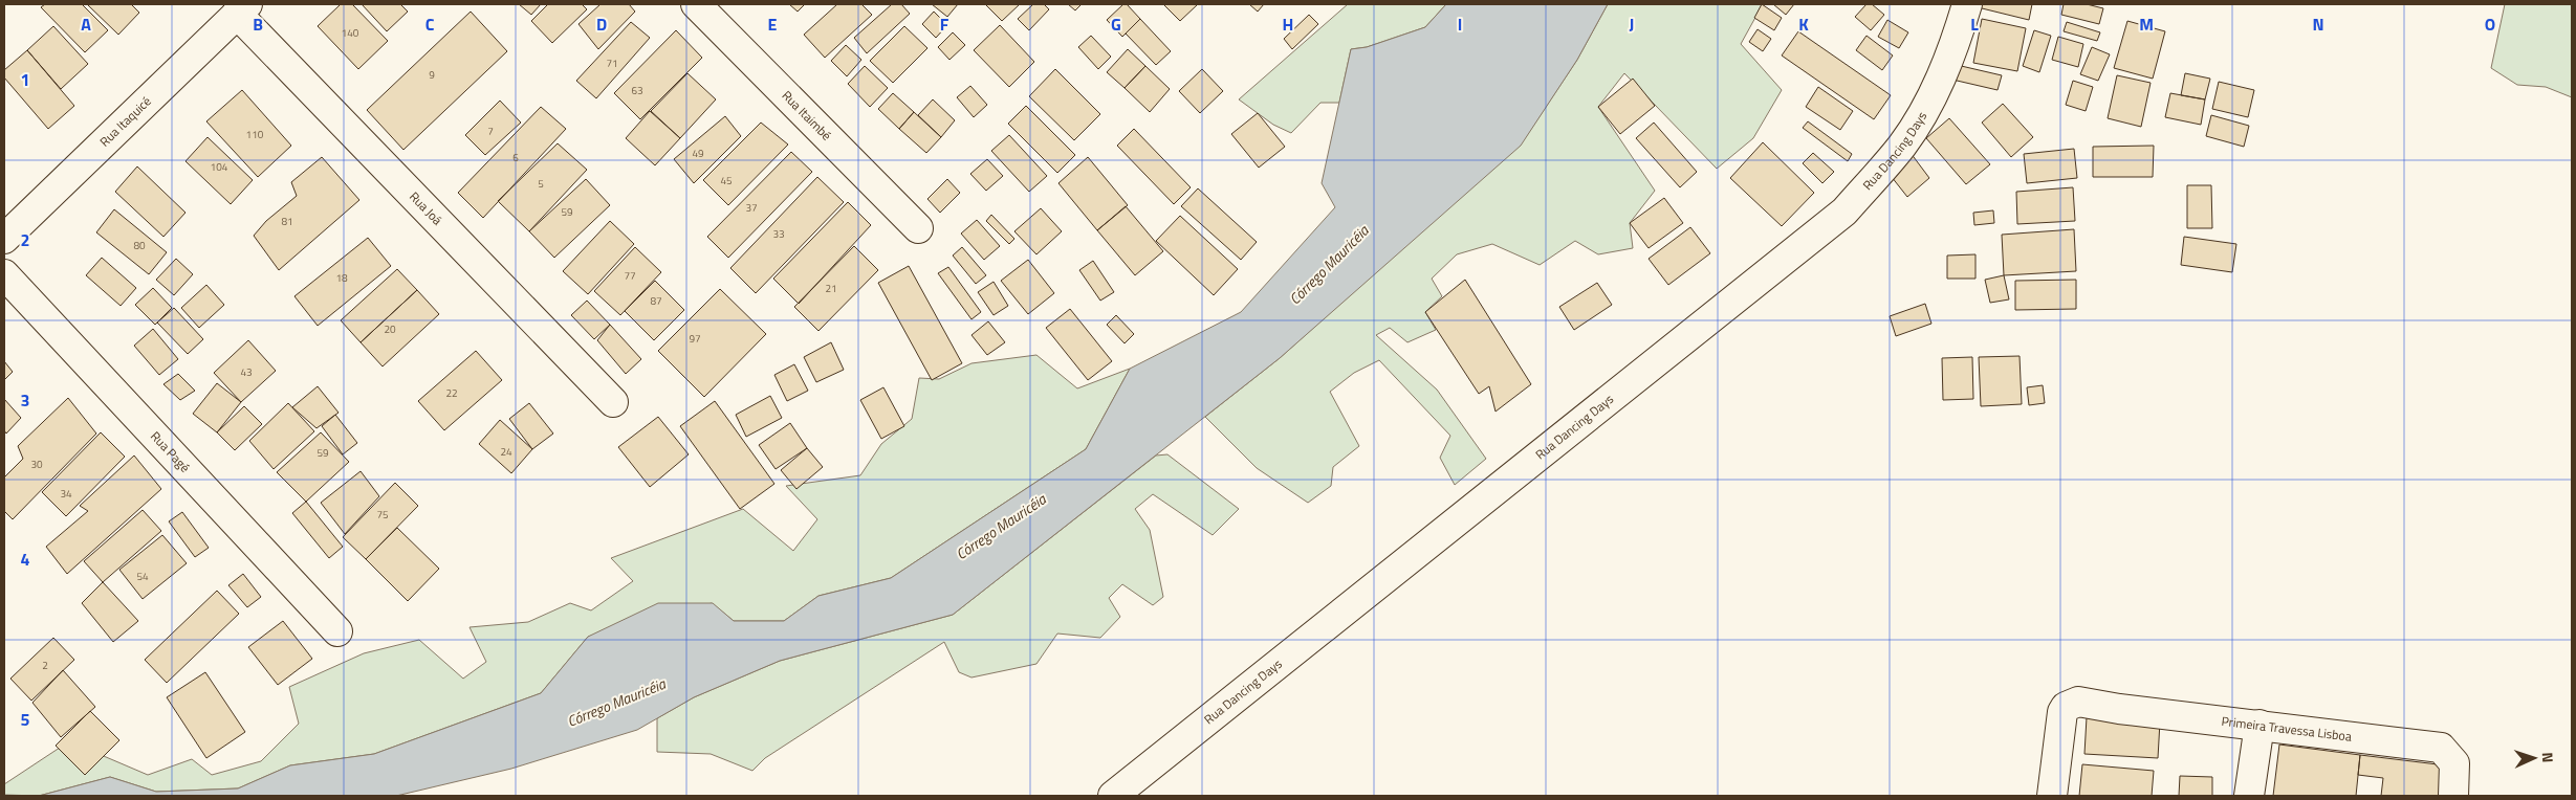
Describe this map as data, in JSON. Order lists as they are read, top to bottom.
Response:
{
  "streets": {
    "street": [
      "Rua Itaimbé",
      "Rua Itaquicé",
      "Rua Dancing Days",
      "Rua Joá",
      "Rua Pagé",
      "Primeira Travessa Lisboa"
    ]
  },
  "crossings": [
    ["Rua Itaquicé", "Rua Joá"]
  ],
  "water": ["Córrego Mauricéia"],
  "house_numbers": [
    "140",
    "71",
    "9",
    "63",
    "7",
    "110",
    "49",
    "6",
    "104",
    "45",
    "5",
    "37",
    "59",
    "81",
    "33",
    "80",
    "77",
    "18",
    "21",
    "87",
    "20",
    "97",
    "43",
    "22",
    "24",
    "59",
    "30",
    "34",
    "75",
    "54",
    "2"
  ],
  "north": "right",
  "grid": {
    "columns": [
      "A",
      "B",
      "C",
      "D",
      "E",
      "F",
      "G",
      "H",
      "I",
      "J",
      "K",
      "L",
      "M",
      "N",
      "O"
    ],
    "rows": [
      "1",
      "2",
      "3",
      "4",
      "5"
    ]
  }
}
